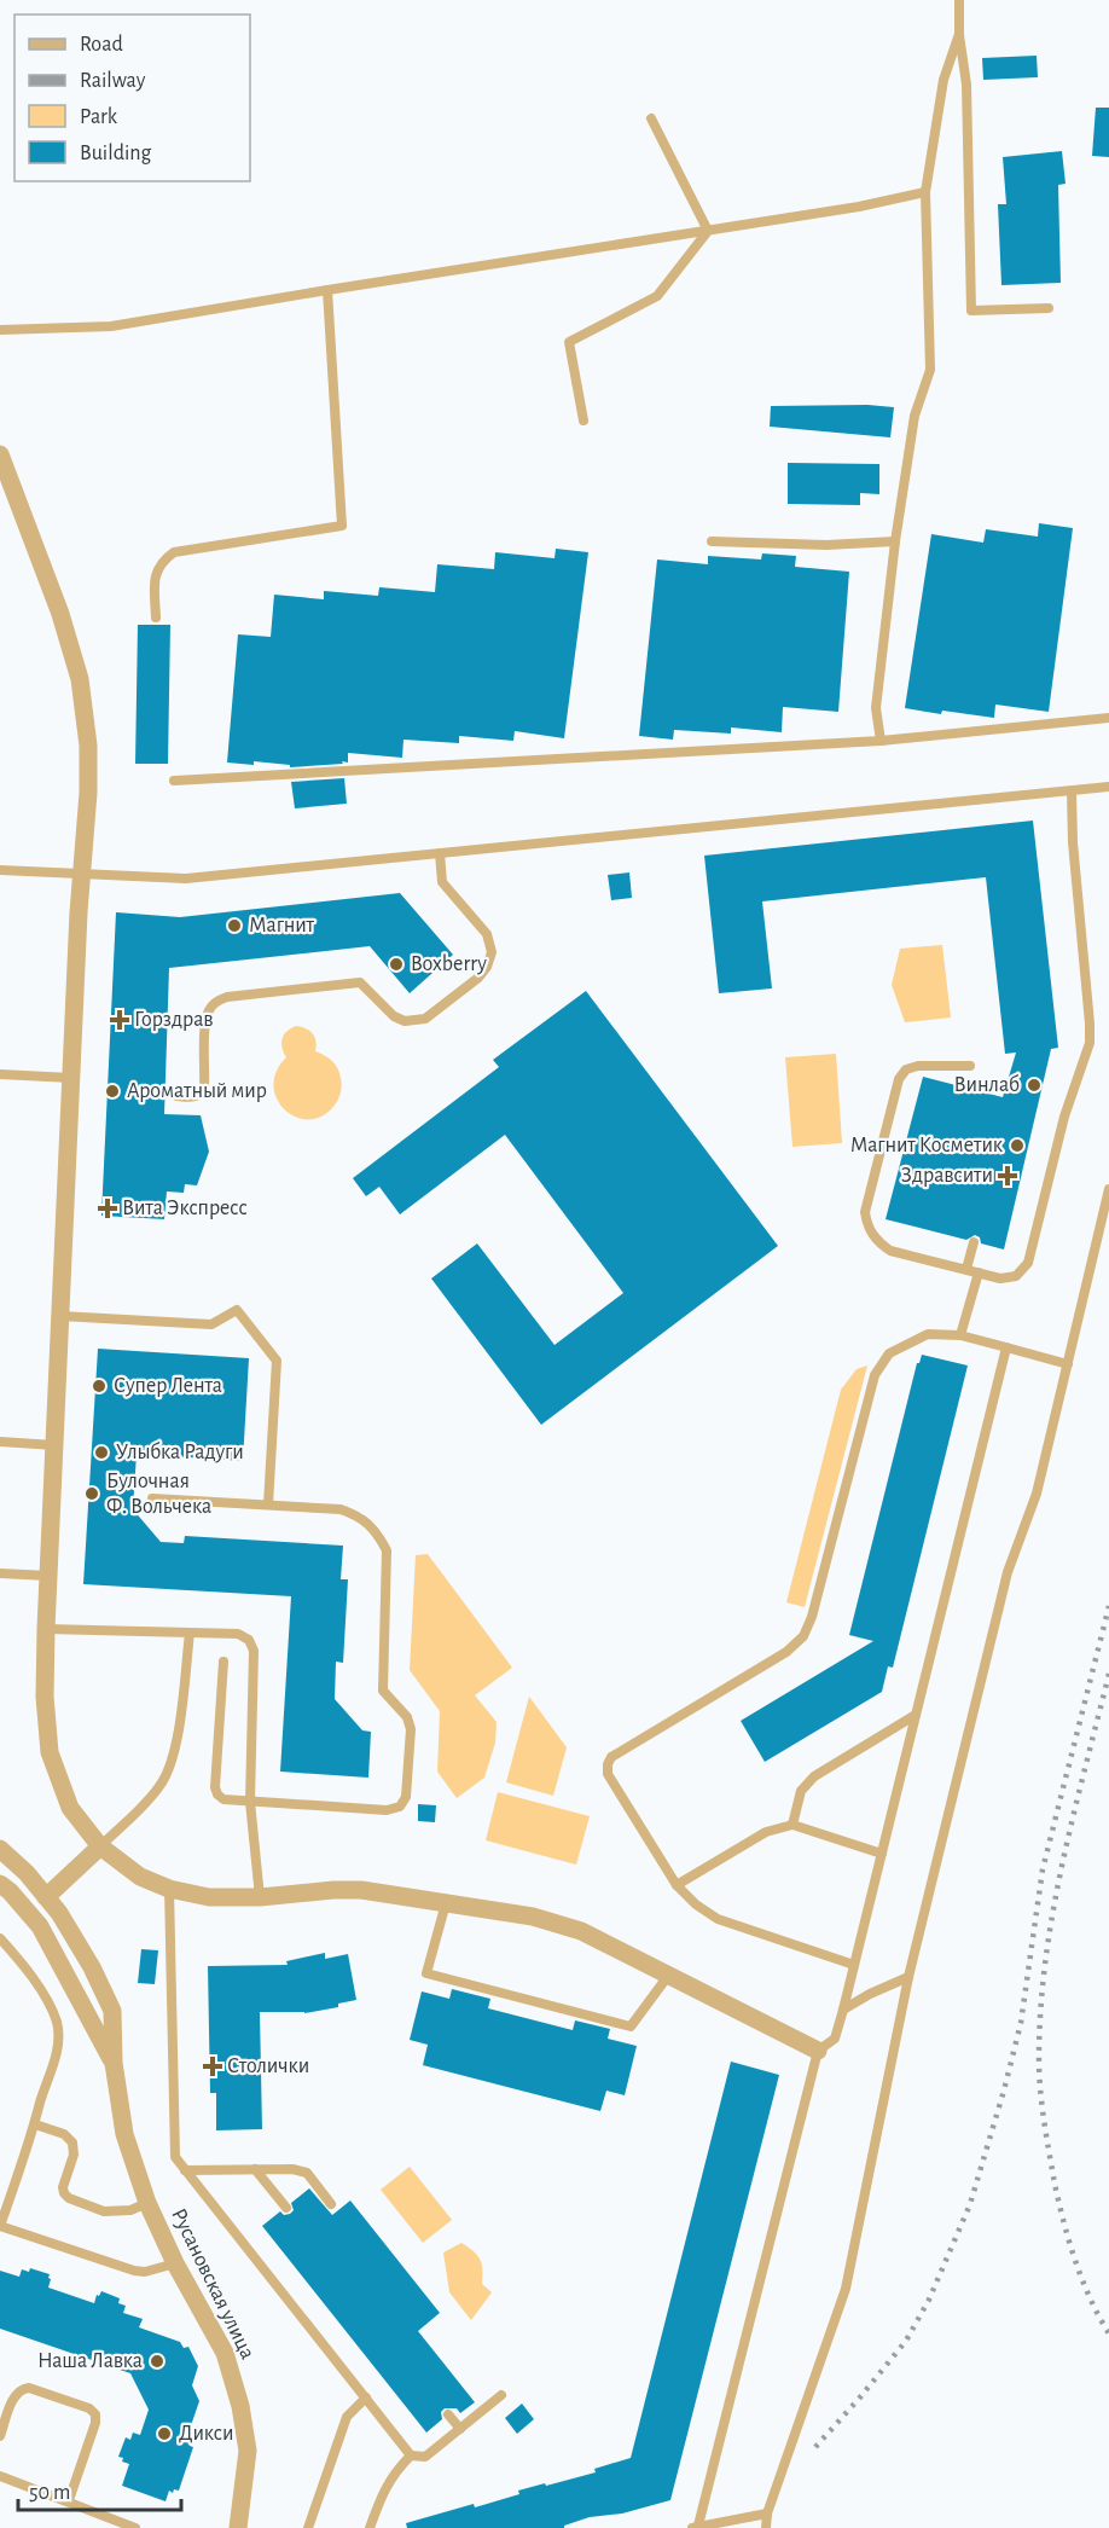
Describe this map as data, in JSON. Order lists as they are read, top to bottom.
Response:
{
  "streets": {
    "street": ["Русановская улица"]
  },
  "places": {
    "other": [
      "Магнит",
      "Boxberry",
      "Винлаб",
      "Ароматный мир",
      "Магнит Косметик",
      "Супер Лента",
      "Улыбка Радуги",
      "Булочная Ф. Вольчека",
      "Наша Лавка",
      "Дикси"
    ],
    "health": [
      "Горздрав",
      "Здравсити",
      "Вита Экспресс",
      "Столички"
    ]
  },
  "legend": [
    "Road",
    "Railway",
    "Park",
    "Building"
  ],
  "scale_bar": "50 m"
}
